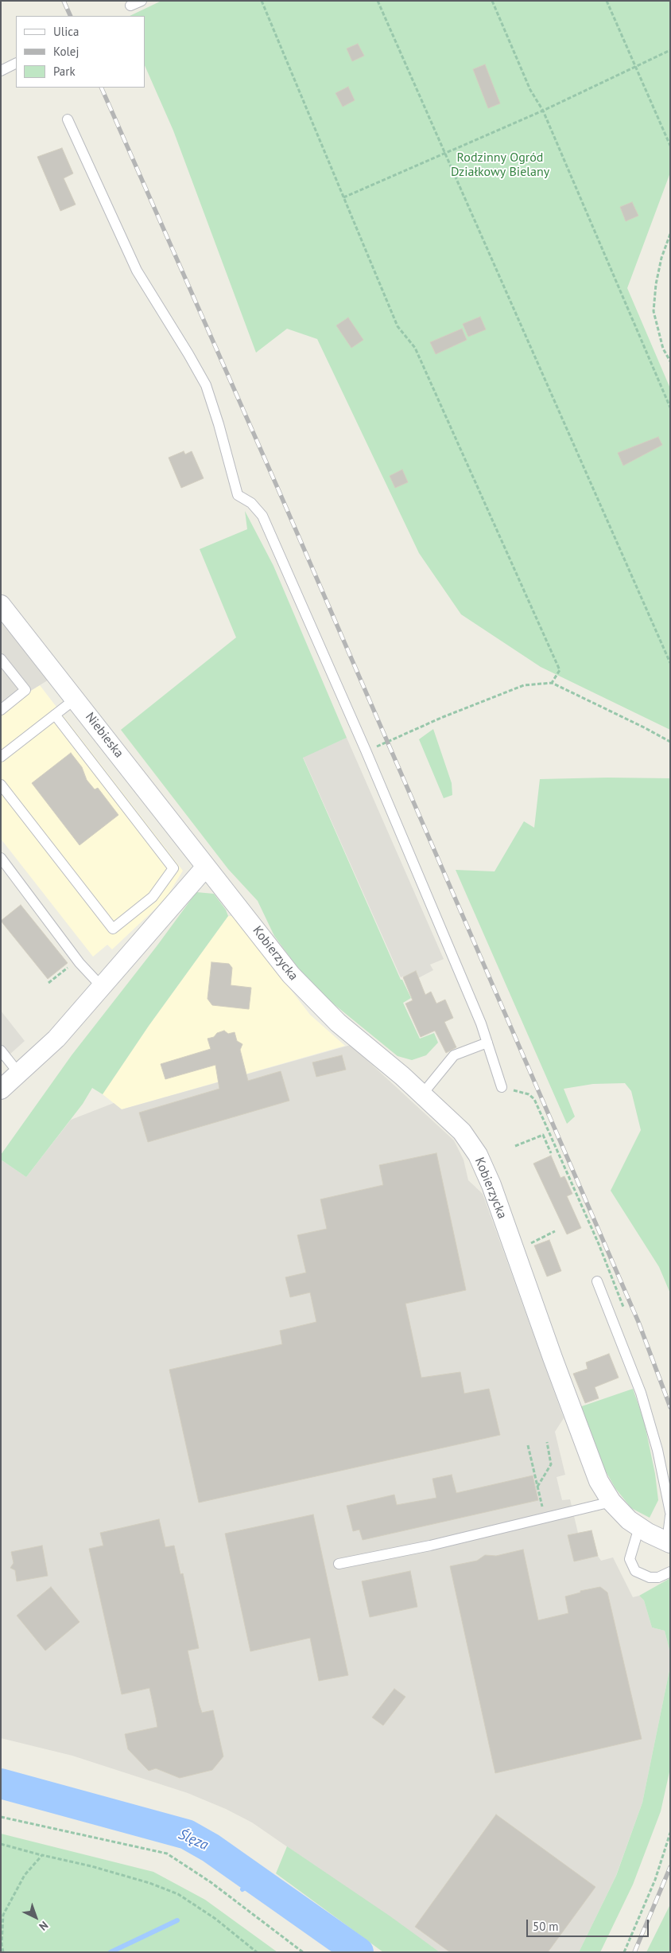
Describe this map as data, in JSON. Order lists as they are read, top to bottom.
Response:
{
  "streets": {
    "street": ["Niebieska", "Kobierzycka"]
  },
  "crossings": [
    ["Niebieska", "Kobierzycka"]
  ],
  "water": ["Ślęza"],
  "parks": ["Rodzinny Ogród Działkowy Bielany"],
  "legend": ["Ulica", "Kolej", "Park"],
  "scale_bar": "50 m",
  "north": "bottom right"
}
